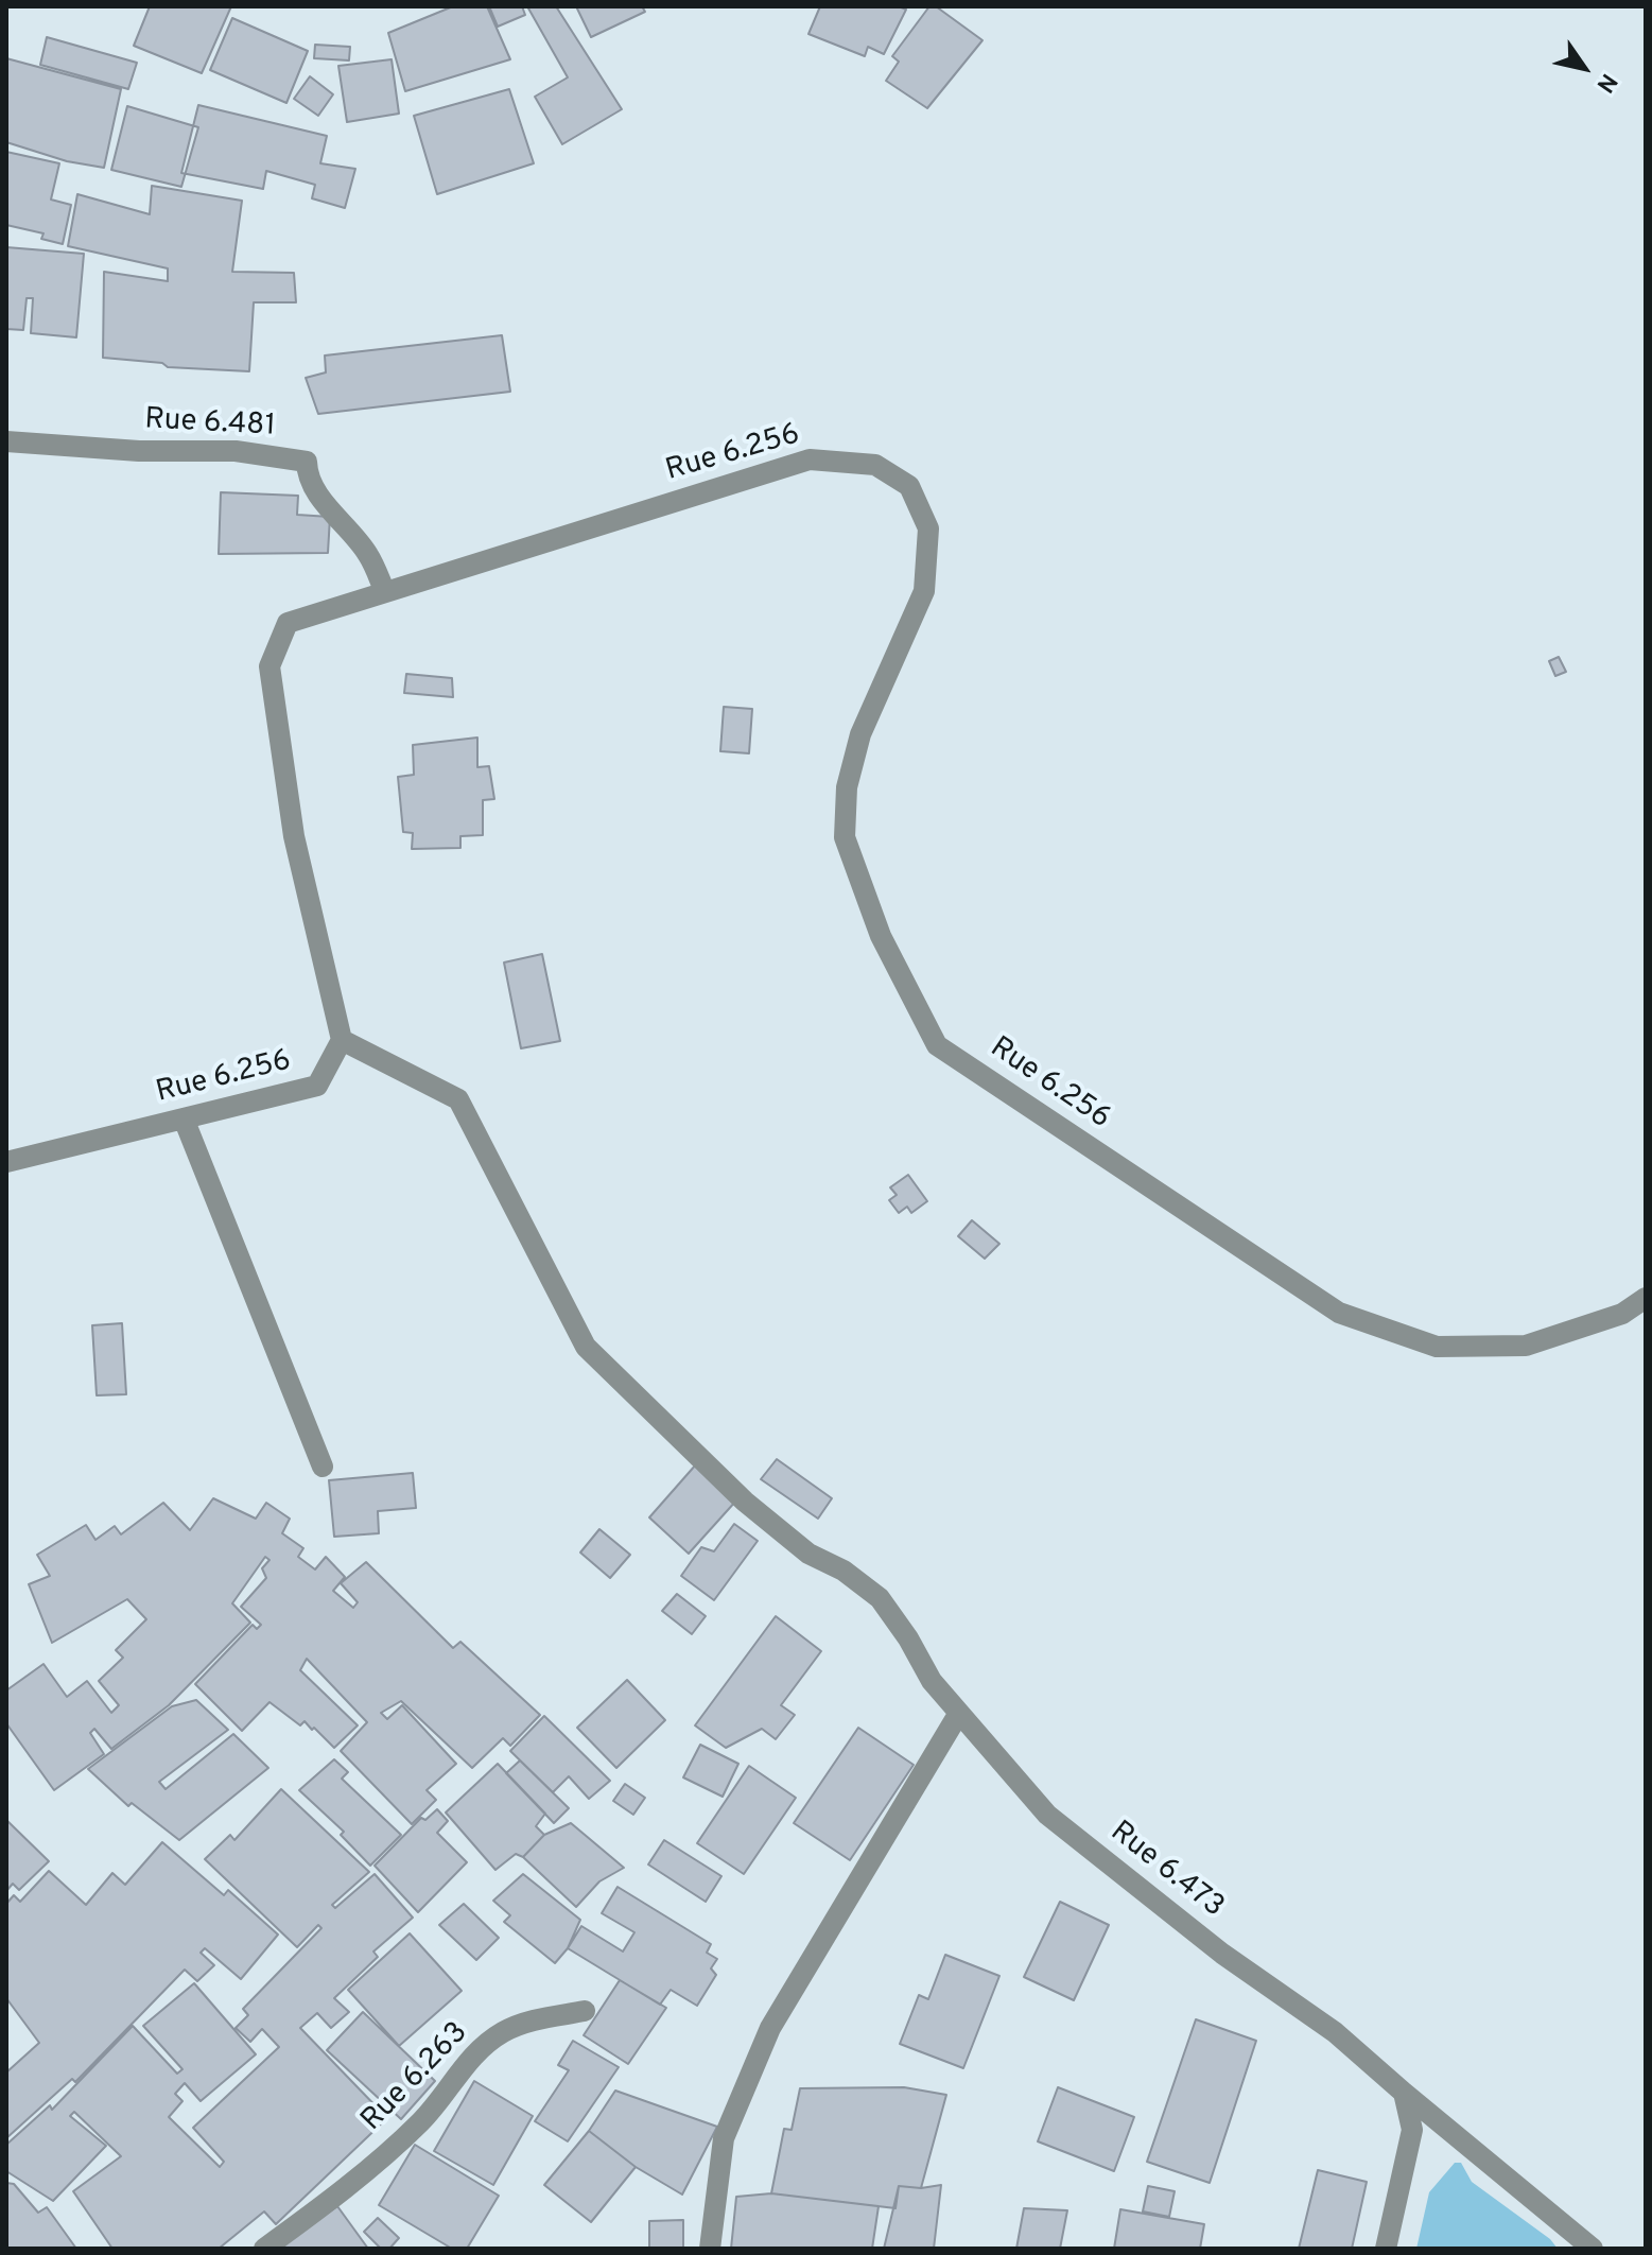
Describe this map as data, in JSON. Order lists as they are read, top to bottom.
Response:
{
  "streets": {
    "street": [
      "Rue 6.481",
      "Rue 6.256",
      "Rue 6.473",
      "Rue 6.263"
    ]
  },
  "crossings": [
    ["Rue 6.481", "Rue 6.256"],
    ["Rue 6.256", "Rue 6.473"]
  ],
  "north": "bottom right"
}
